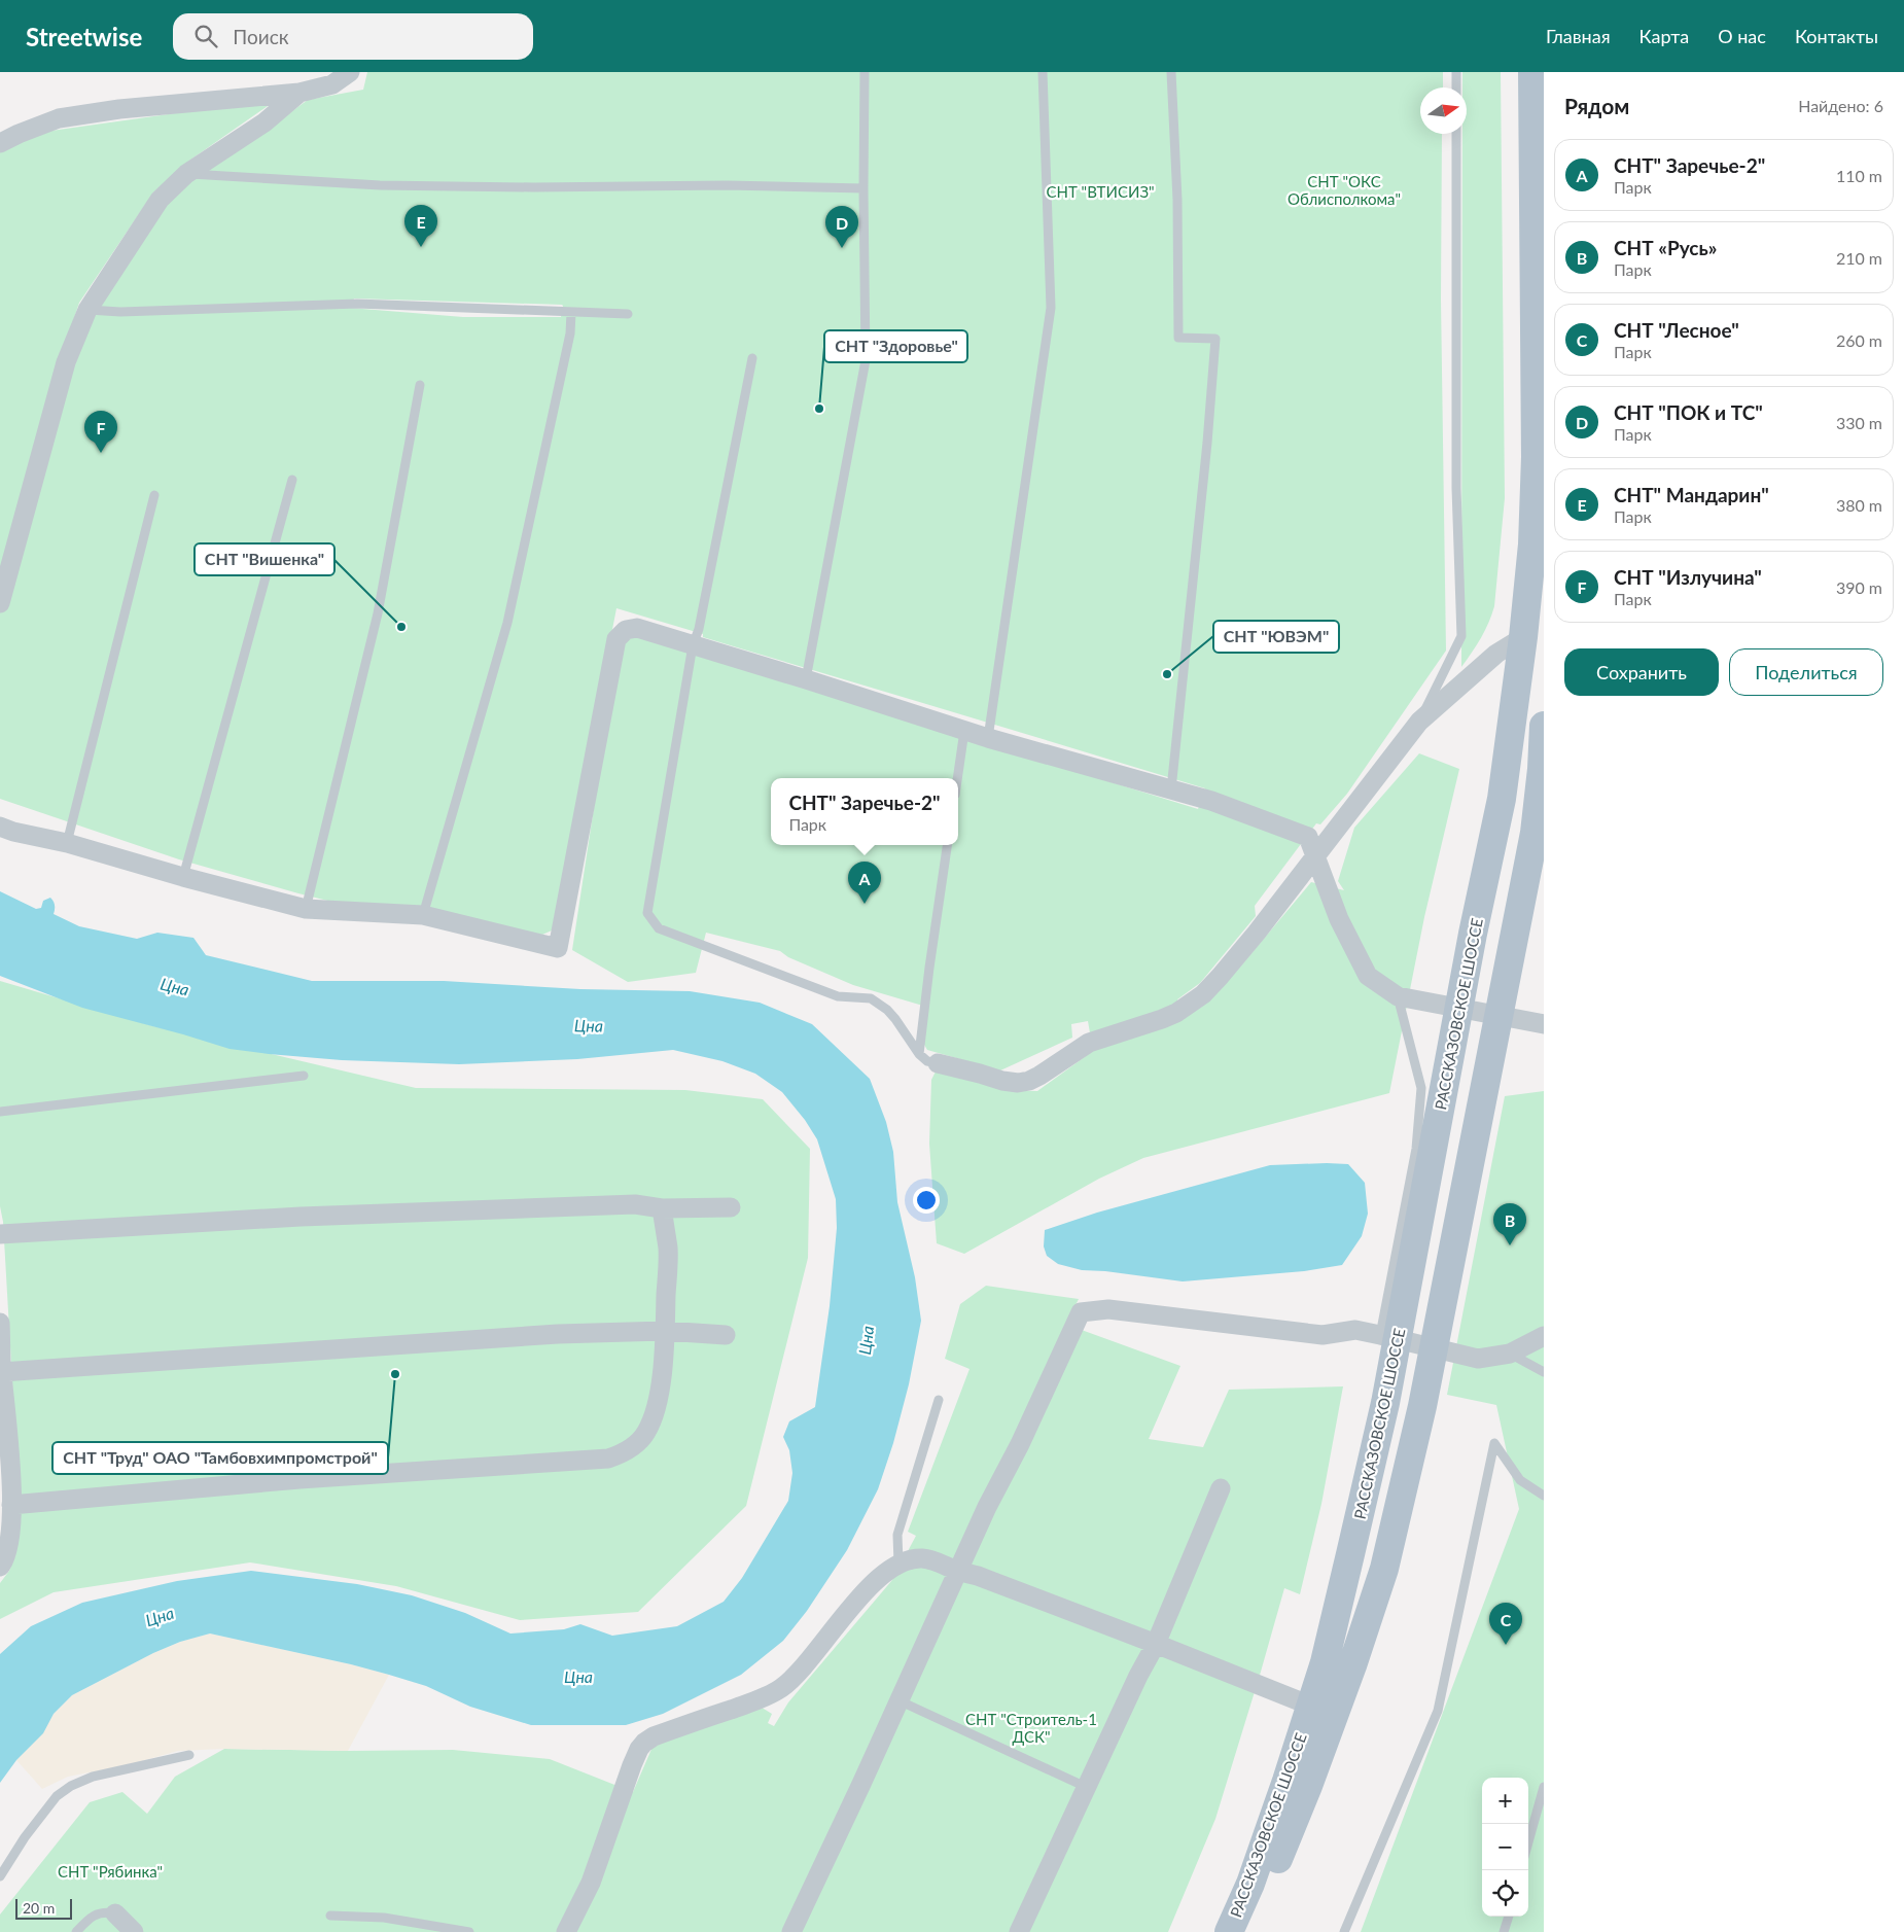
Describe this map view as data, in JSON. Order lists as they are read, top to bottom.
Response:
{
  "streets": {
    "main road": ["РАССКАЗОВСКОЕ ШОССЕ"]
  },
  "water": ["Цна"],
  "parks": [
    "СНТ \"ОКС Облисполкома\"",
    "СНТ \"ВТИСИЗ\"",
    "СНТ \"Строитель-1 ДСК\"",
    "СНТ \"Рябинка\""
  ],
  "places": [
    "СНТ \"Здоровье\"",
    "СНТ \"Вишенка\"",
    "СНТ \"ЮВЭМ\"",
    "СНТ \"Труд\" ОАО \"Тамбовхимпромстрой\""
  ],
  "scale_bar": "20 m",
  "north": "right",
  "page": {
    "header": "Streetwise",
    "search": "Поиск",
    "nav": [
      "Главная",
      "Карта",
      "О нас",
      "Контакты"
    ],
    "heading": ["Рядом", "Найдено: 6"],
    "list": [
      {
        "mark": "A",
        "name": "СНТ\" Заречье-2\"",
        "note": "Парк",
        "value": "110 m"
      },
      {
        "mark": "B",
        "name": "СНТ «Русь»",
        "note": "Парк",
        "value": "210 m"
      },
      {
        "mark": "C",
        "name": "СНТ \"Лесное\"",
        "note": "Парк",
        "value": "260 m"
      },
      {
        "mark": "D",
        "name": "СНТ \"ПОК и ТС\"",
        "note": "Парк",
        "value": "330 m"
      },
      {
        "mark": "E",
        "name": "СНТ\" Мандарин\"",
        "note": "Парк",
        "value": "380 m"
      },
      {
        "mark": "F",
        "name": "СНТ \"Излучина\"",
        "note": "Парк",
        "value": "390 m"
      }
    ],
    "pins": [
      "E",
      "D",
      "F",
      "A",
      "B",
      "C"
    ],
    "buttons": ["Сохранить", "Поделиться"],
    "popup": ["СНТ\" Заречье-2\"", "Парк"],
    "map_buttons": ["+", "−"],
    "scale": "20 m"
  }
}
